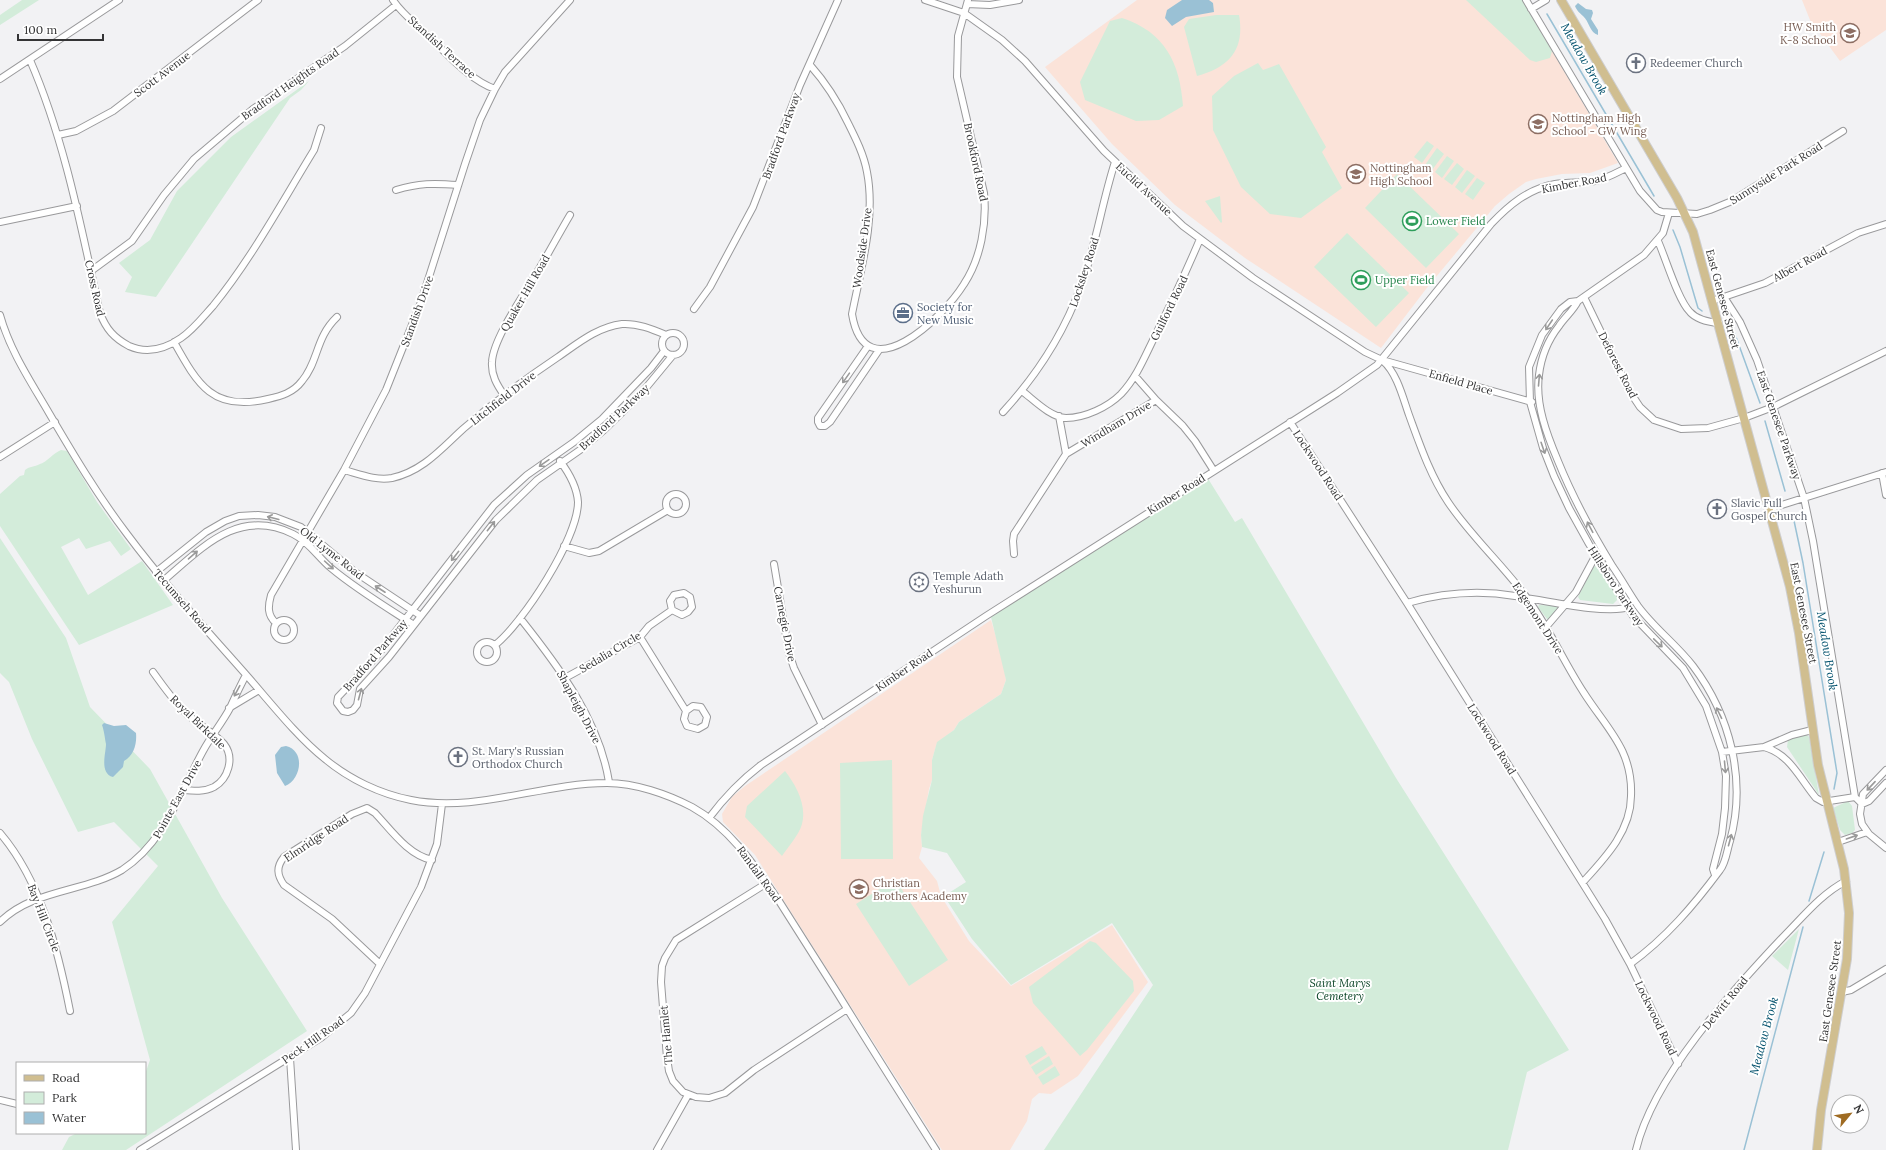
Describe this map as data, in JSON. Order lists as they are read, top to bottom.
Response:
{
  "streets": {
    "main road": ["East Genesee Street"],
    "street": [
      "Standish Terrace",
      "Scott Avenue",
      "Bradford Heights Road",
      "Bradford Parkway",
      "Brookford Road",
      "Sunnyside Park Road",
      "Kimber Road",
      "Euclid Avenue",
      "Woodside Drive",
      "Albert Road",
      "Locksley Road",
      "Cross Road",
      "Quaker Hill Road",
      "Guilford Road",
      "Standish Drive",
      "Deforest Road",
      "Enfield Place",
      "Litchfield Drive",
      "Windham Drive",
      "East Genesee Parkway",
      "Lockwood Road",
      "Old Lyme Road",
      "Hillsboro Parkway",
      "Tecumseh Road",
      "Edgemont Drive",
      "Carnegie Drive",
      "Sedalia Circle",
      "Shapleigh Drive",
      "Royal Birkdale",
      "Pointe East Drive",
      "Elmridge Road",
      "Randall Road",
      "Bay Hill Circle",
      "DeWitt Road",
      "The Hamlet",
      "Peck Hill Road"
    ]
  },
  "crossings": [
    ["Standish Terrace", "Bradford Heights Road"],
    ["Standish Terrace", "Standish Drive"],
    ["Scott Avenue", "Cross Road"],
    ["Bradford Heights Road", "Cross Road"],
    ["Bradford Parkway", "Woodside Drive"],
    ["Bradford Parkway", "Litchfield Drive"],
    ["Bradford Parkway", "Old Lyme Road"],
    ["Brookford Road", "Euclid Avenue"],
    ["Sunnyside Park Road", "East Genesee Street"],
    ["Kimber Road", "Euclid Avenue"],
    ["Kimber Road", "Enfield Place"],
    ["Kimber Road", "Lockwood Road"],
    ["Kimber Road", "Edgemont Drive"],
    ["Kimber Road", "Carnegie Drive"],
    ["Kimber Road", "Randall Road"],
    ["Euclid Avenue", "Locksley Road"],
    ["Euclid Avenue", "Guilford Road"],
    ["Euclid Avenue", "Enfield Place"],
    ["Euclid Avenue", "Edgemont Drive"],
    ["Albert Road", "East Genesee Street"],
    ["Albert Road", "East Genesee Parkway"],
    ["Quaker Hill Road", "Litchfield Drive"],
    ["East Genesee Street", "Deforest Road"],
    ["East Genesee Street", "DeWitt Road"],
    ["Guilford Road", "Windham Drive"],
    ["Standish Drive", "Litchfield Drive"],
    ["Standish Drive", "Old Lyme Road"],
    ["Deforest Road", "East Genesee Parkway"],
    ["Deforest Road", "Hillsboro Parkway"],
    ["Enfield Place", "Hillsboro Parkway"],
    ["Enfield Place", "Edgemont Drive"],
    ["Lockwood Road", "Hillsboro Parkway"],
    ["Lockwood Road", "Edgemont Drive"],
    ["Lockwood Road", "DeWitt Road"],
    ["Old Lyme Road", "Tecumseh Road"],
    ["Tecumseh Road", "Pointe East Drive"],
    ["Tecumseh Road", "Randall Road"],
    ["Tecumseh Road", "Peck Hill Road"],
    ["Sedalia Circle", "Shapleigh Drive"],
    ["Shapleigh Drive", "Randall Road"],
    ["Royal Birkdale", "Pointe East Drive"],
    ["Pointe East Drive", "Bay Hill Circle"],
    ["Elmridge Road", "Peck Hill Road"],
    ["Randall Road", "The Hamlet"],
    ["Randall Road", "Peck Hill Road"]
  ],
  "water": ["Meadow Brook"],
  "parks": ["Saint Marys Cemetery"],
  "places": {
    "school or university": [
      "HW Smith K-8 School",
      "Nottingham High School - GW Wing",
      "Nottingham High School",
      "Christian Brothers Academy"
    ],
    "church": ["Redeemer Church", "Slavic Full Gospel Church", "St. Mary's Russian Orthodox Church"],
    "sports": ["Lower Field", "Upper Field"],
    "office": ["Society for New Music"],
    "synagogue": ["Temple Adath Yeshurun"]
  },
  "legend": ["Road", "Park", "Water"],
  "scale_bar": "100 m",
  "north": "top right"
}
